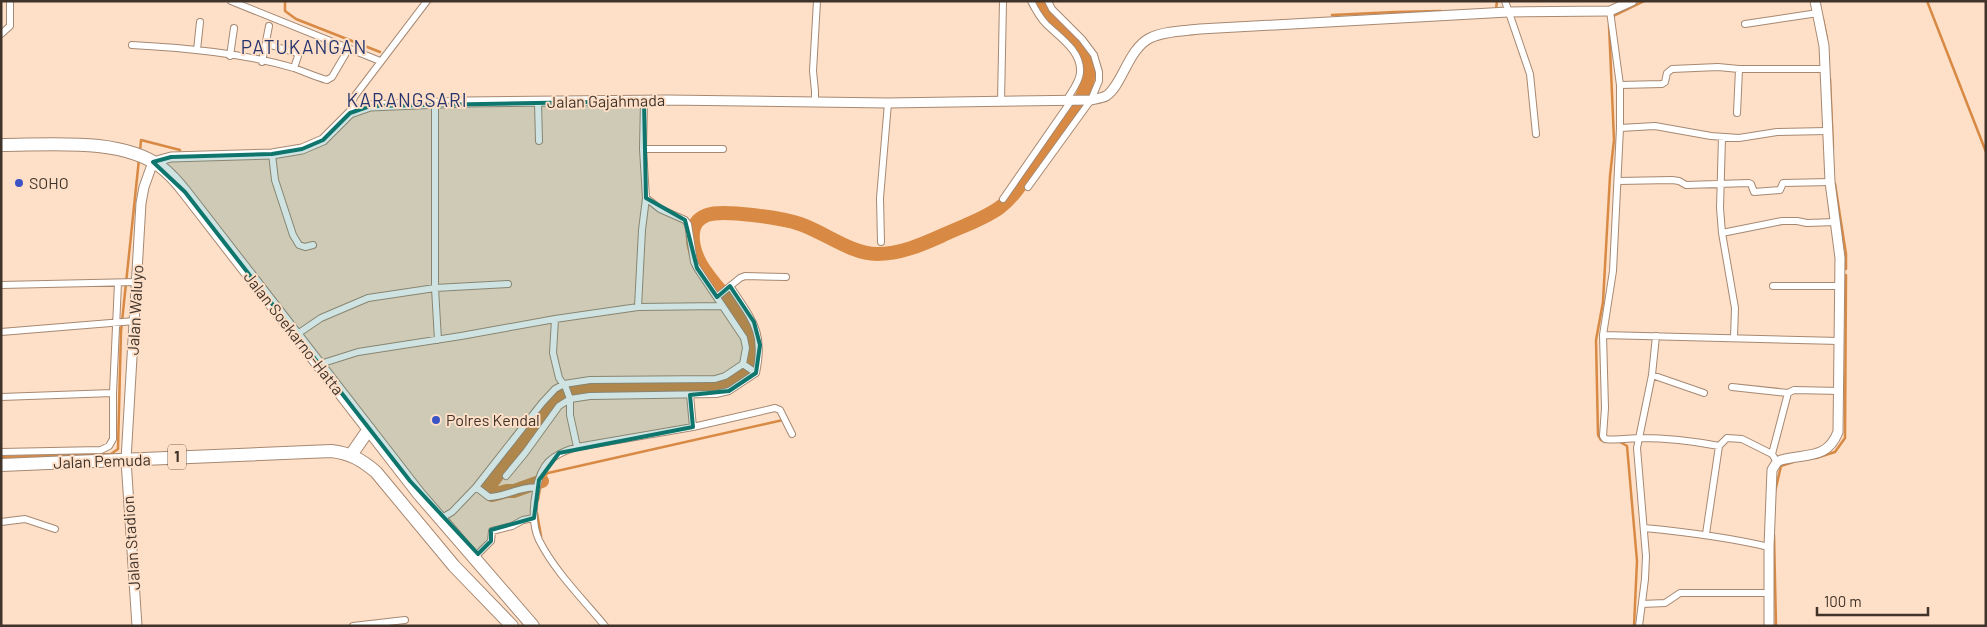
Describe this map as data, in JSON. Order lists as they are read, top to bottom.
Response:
{
  "streets": {
    "highway": ["Jalan Soekarno-Hatta", "1", "Jalan Pemuda"],
    "street": ["Jalan Gajahmada", "Jalan Waluyo", "Jalan Stadion"]
  },
  "crossings": [
    ["Jalan Gajahmada", "Jalan Waluyo"],
    ["Jalan Gajahmada", "Jalan Soekarno-Hatta"],
    ["Jalan Waluyo", "Jalan Soekarno-Hatta"],
    ["Jalan Waluyo", "Jalan Pemuda"],
    ["Jalan Waluyo", "Jalan Stadion"],
    ["1", "Jalan Pemuda"],
    ["Jalan Pemuda", "Jalan Stadion"]
  ],
  "districts": ["PATUKANGAN", "KARANGSARI"],
  "places": ["SOHO", "Polres Kendal"],
  "scale_bar": "100 m"
}
